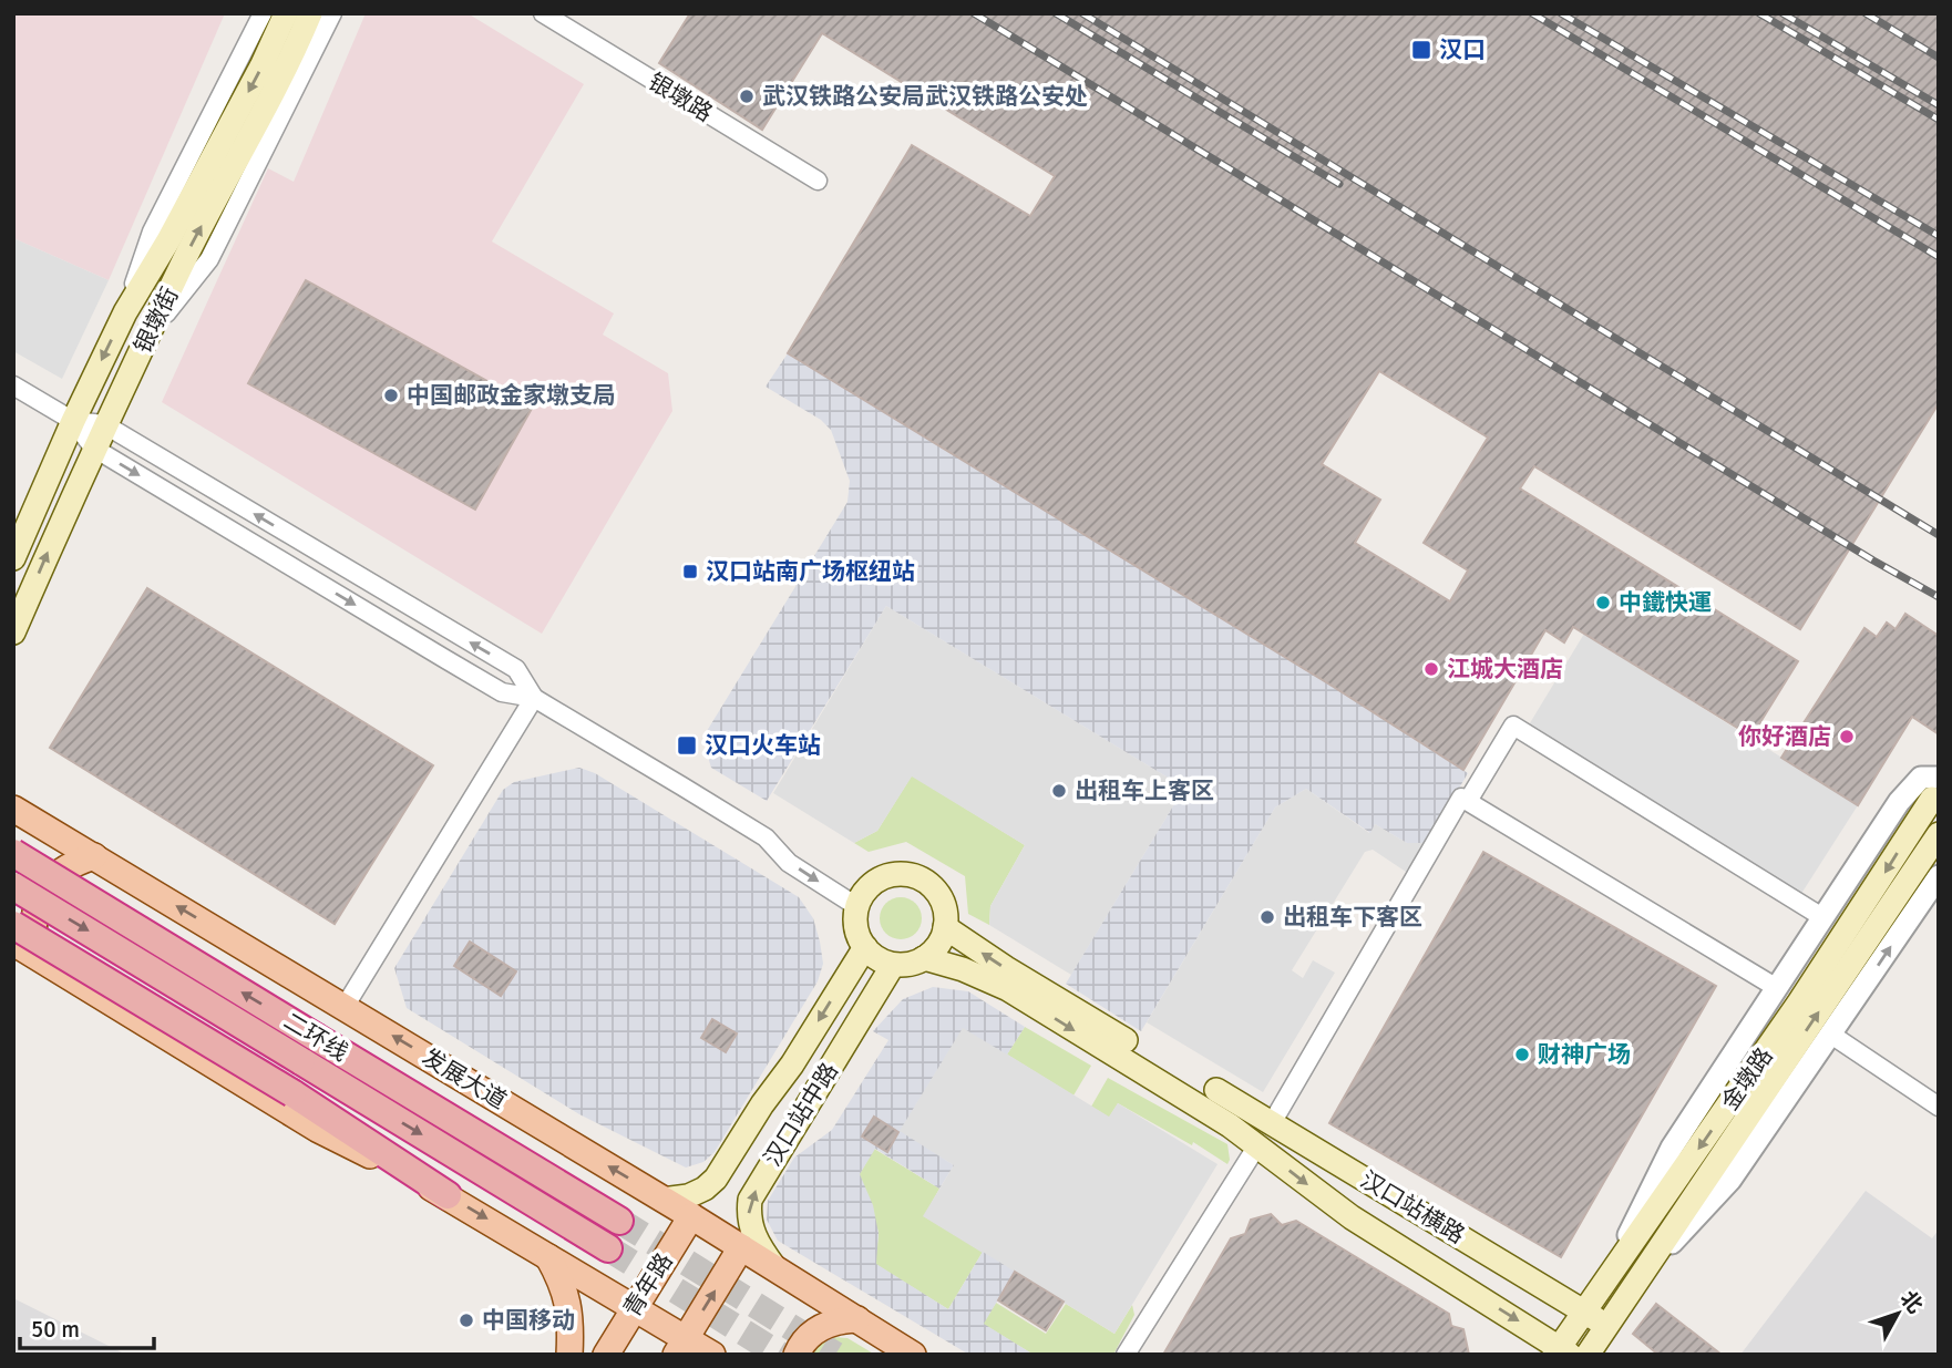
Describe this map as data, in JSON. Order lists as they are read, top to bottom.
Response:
{
  "streets": {
    "highway": ["二环线"],
    "main road": [
      "银墩街",
      "发展大道",
      "金墩路",
      "汉口站中路",
      "汉口站横路",
      "青年路"
    ],
    "street": ["银墩路"]
  },
  "crossings": [
    ["发展大道", "汉口站中路"],
    ["发展大道", "青年路"],
    ["金墩路", "汉口站横路"]
  ],
  "places": {
    "transit": ["汉口", "汉口站南广场枢纽站", "汉口火车站"],
    "other": [
      "武汉铁路公安局武汉铁路公安处",
      "中国邮政金家墩支局",
      "中鐵快運",
      "江城大酒店",
      "你好酒店",
      "出租车上客区",
      "出租车下客区",
      "财神广场",
      "中国移动"
    ]
  },
  "scale_bar": "50 m",
  "north": "top right"
}
